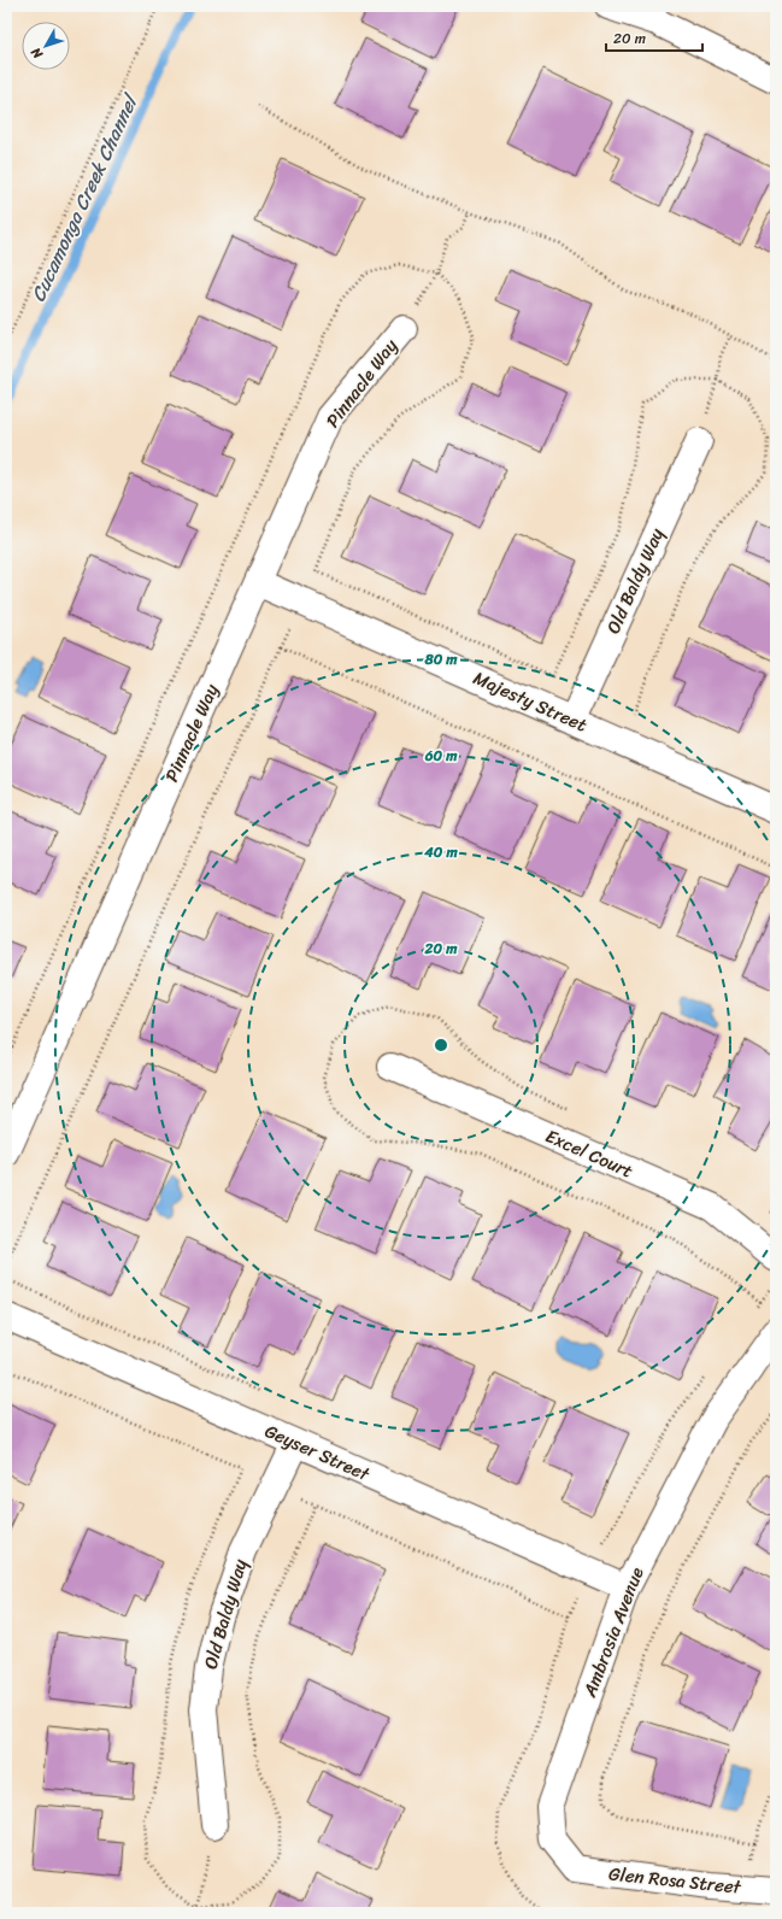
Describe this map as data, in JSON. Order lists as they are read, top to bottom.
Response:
{
  "streets": {
    "street": [
      "Pinnacle Way",
      "Old Baldy Way",
      "Majesty Street",
      "Excel Court",
      "Geyser Street",
      "Ambrosia Avenue",
      "Glen Rosa Street"
    ]
  },
  "crossings": [
    ["Pinnacle Way", "Majesty Street"],
    ["Old Baldy Way", "Majesty Street"],
    ["Old Baldy Way", "Geyser Street"],
    ["Geyser Street", "Ambrosia Avenue"],
    ["Ambrosia Avenue", "Glen Rosa Street"]
  ],
  "water": ["Cucamonga Creek Channel"],
  "scale_bar": "20 m",
  "north": "bottom left",
  "rings": [
    "80 m",
    "60 m",
    "40 m",
    "20 m"
  ]
}
